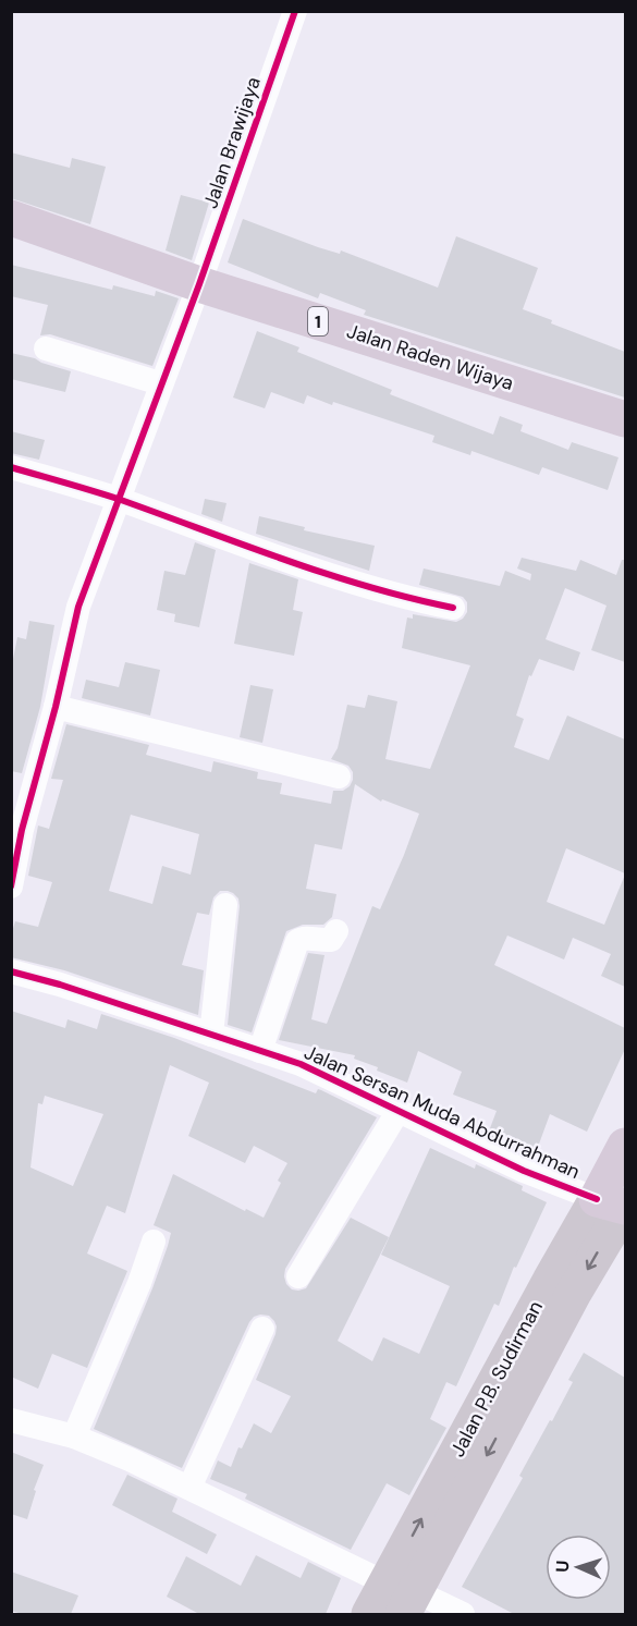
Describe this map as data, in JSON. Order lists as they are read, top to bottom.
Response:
{
  "streets": {
    "highway": ["1", "Jalan Raden Wijaya", "Jalan P.B. Sudirman"],
    "street": ["Jalan Brawijaya", "Jalan Sersan Muda Abdurrahman"]
  },
  "crossings": [
    ["Jalan Brawijaya", "Jalan Raden Wijaya"],
    ["Jalan Sersan Muda Abdurrahman", "Jalan P.B. Sudirman"]
  ],
  "north": "left"
}
